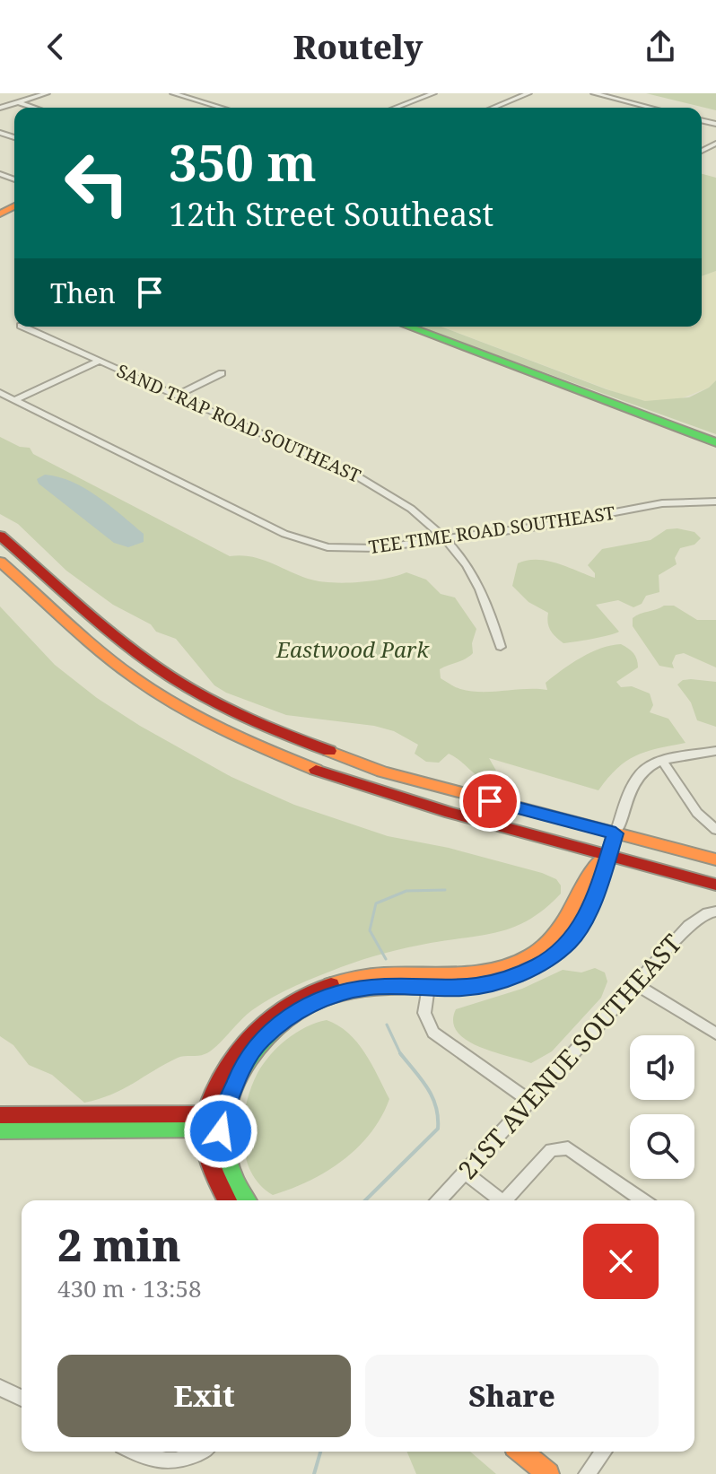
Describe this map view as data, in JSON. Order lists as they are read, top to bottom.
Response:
{
  "streets": {
    "street": ["SAND TRAP ROAD SOUTHEAST", "TEE TIME ROAD SOUTHEAST", "21ST AVENUE SOUTHEAST"]
  },
  "crossings": [
    ["SAND TRAP ROAD SOUTHEAST", "TEE TIME ROAD SOUTHEAST"]
  ],
  "parks": ["Eastwood Park"],
  "page": {
    "header": "Routely",
    "turn": ["350 m", "12th Street Southeast"],
    "then": "Then",
    "heading": ["2 min", "430 m · 13:58"],
    "buttons": ["Exit", "Share"]
  }
}
